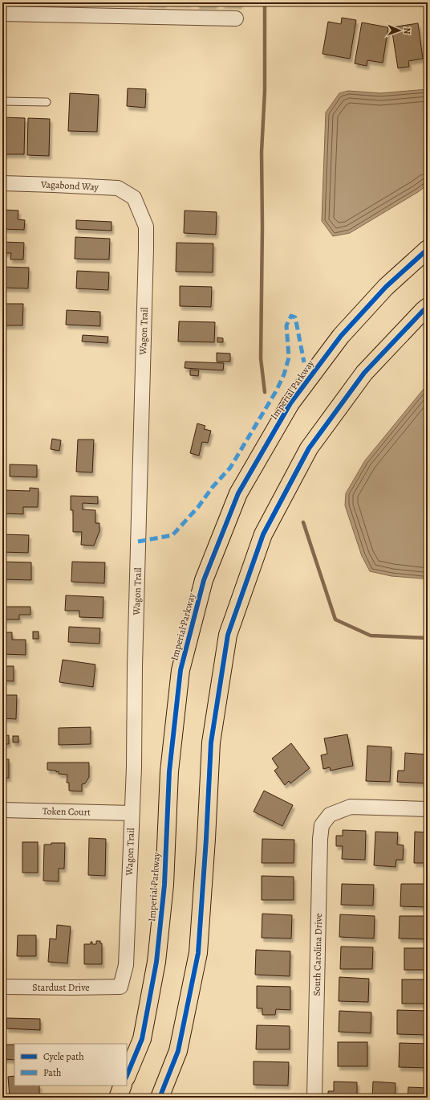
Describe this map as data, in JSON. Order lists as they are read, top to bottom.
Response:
{
  "streets": {
    "main road": ["Imperial Parkway"],
    "street": [
      "Vagabond Way",
      "Wagon Trail",
      "Token Court",
      "South Carolina Drive",
      "Stardust Drive"
    ]
  },
  "crossings": [
    ["Vagabond Way", "Wagon Trail"],
    ["Wagon Trail", "Token Court"],
    ["Wagon Trail", "Stardust Drive"]
  ],
  "legend": ["Cycle path", "Path"],
  "north": "right"
}
